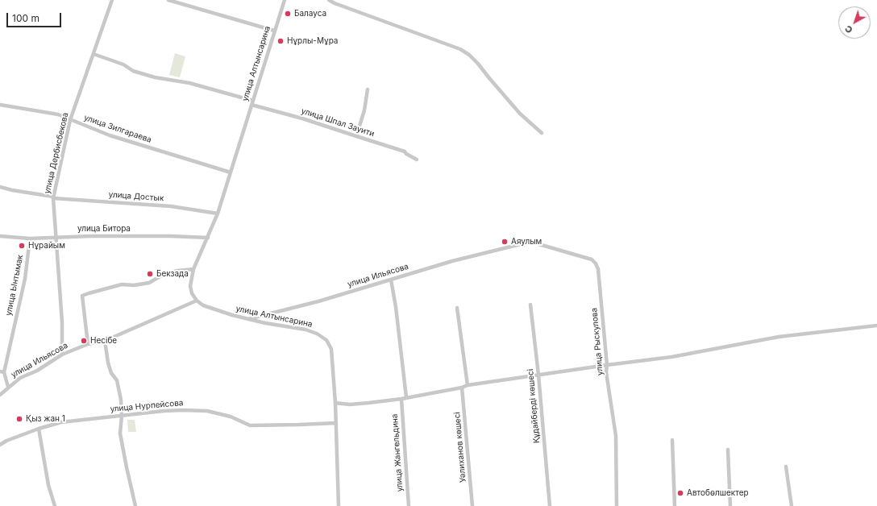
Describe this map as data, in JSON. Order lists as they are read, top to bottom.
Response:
{
  "streets": {
    "street": [
      "улица Алтынсарина",
      "улица Шпал Зауити",
      "улица Зилгараева",
      "улица Дербисбекова",
      "улица Достык",
      "улица Битора",
      "улица Ильясова",
      "улица Ынтымак",
      "улица Рыскулова",
      "улица Нурпейсова",
      "Құдайберді көшесі",
      "Уәлиханов көшесі",
      "улица Жангельдина"
    ]
  },
  "crossings": [
    ["улица Алтынсарина", "улица Шпал Зауити"],
    ["улица Алтынсарина", "улица Зилгараева"],
    ["улица Алтынсарина", "улица Достык"],
    ["улица Алтынсарина", "улица Битора"],
    ["улица Алтынсарина", "улица Ильясова"],
    ["улица Алтынсарина", "улица Нурпейсова"],
    ["улица Шпал Зауити", "улица Дербисбекова"],
    ["улица Зилгараева", "улица Дербисбекова"],
    ["улица Дербисбекова", "улица Достык"],
    ["улица Дербисбекова", "улица Битора"],
    ["улица Дербисбекова", "улица Ильясова"],
    ["улица Битора", "улица Ынтымак"],
    ["улица Ильясова", "улица Рыскулова"]
  ],
  "places": [
    "Балауса",
    "Нұрлы-Мұра",
    "Аяулым",
    "Нұрайым",
    "Бекзада",
    "Несібе",
    "Қыз жан 1",
    "Автобөлшектер"
  ],
  "scale_bar": "100 m",
  "north": "bottom left"
}
